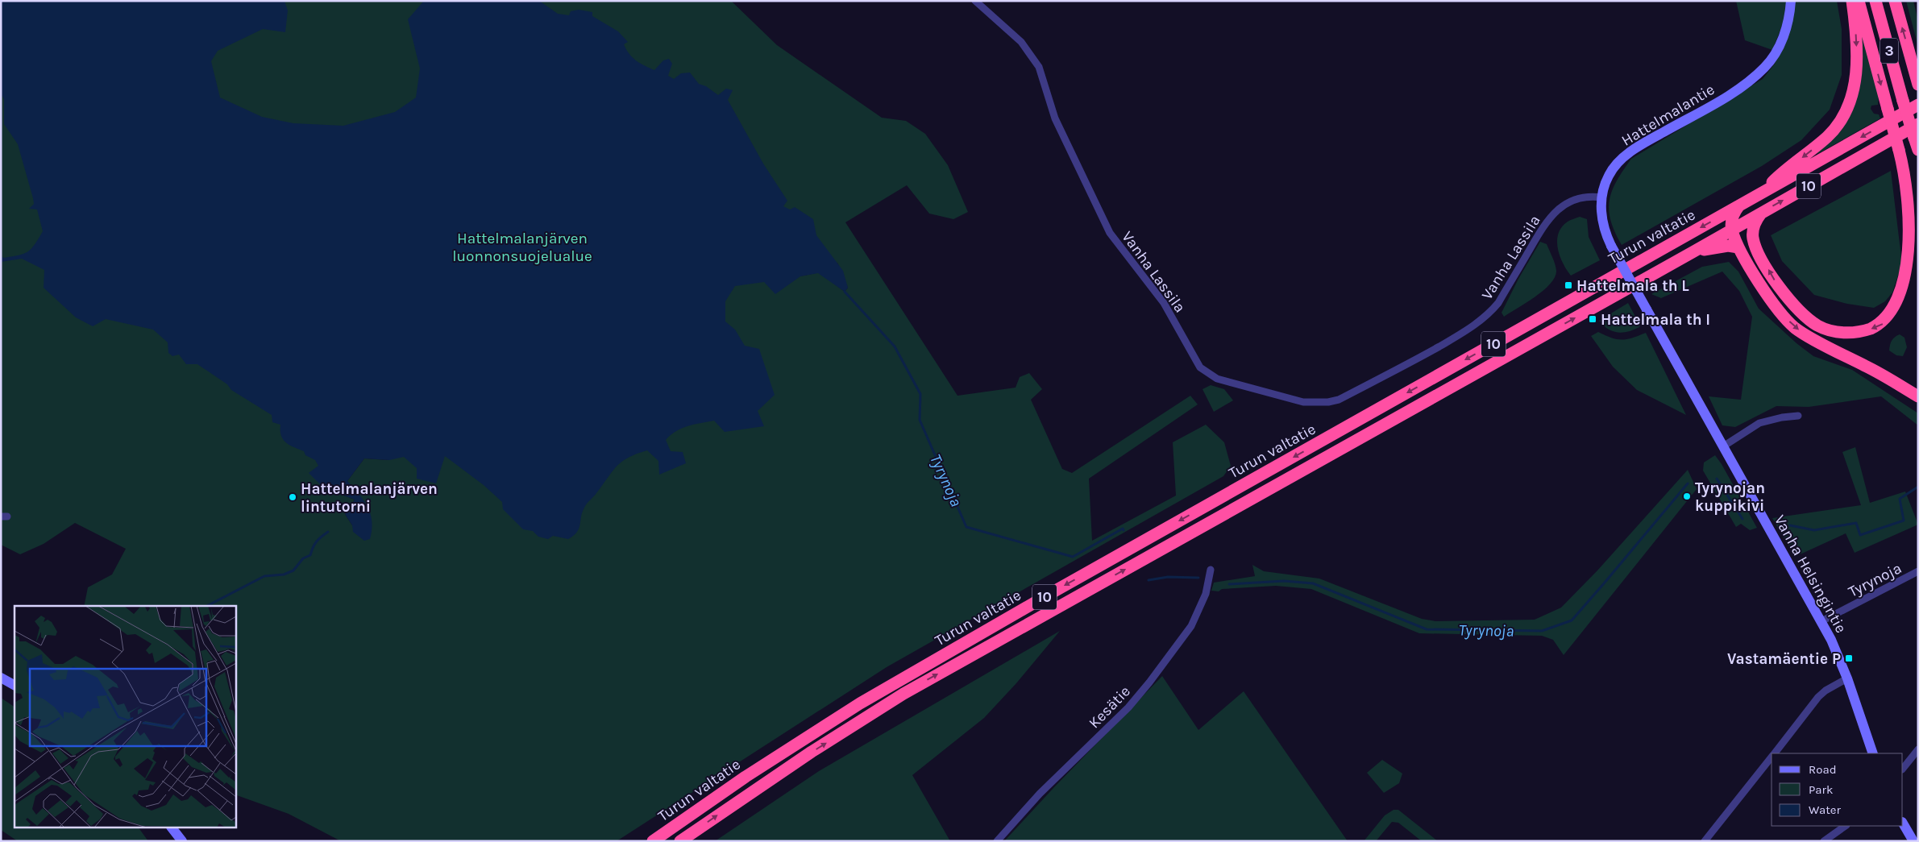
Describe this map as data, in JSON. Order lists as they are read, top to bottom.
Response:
{
  "streets": {
    "highway": ["3", "10", "Turun valtatie"],
    "street": [
      "Hattelmalantie",
      "Vanha Lassila",
      "Vanha Helsingintie",
      "Tyrynoja",
      "Kesätie"
    ]
  },
  "crossings": [
    ["Hattelmalantie", "Vanha Lassila"],
    ["Hattelmalantie", "Vanha Helsingintie"],
    ["Vanha Helsingintie", "Tyrynoja"]
  ],
  "water": ["Tyrynoja"],
  "parks": ["Hattelmalanjärven luonnonsuojelualue"],
  "places": {
    "transit": ["Hattelmala th L", "Hattelmala th I", "Vastamäentie P"],
    "other": ["Tyrynojan kuppikivi", "Hattelmalanjärven lintutorni"]
  },
  "legend": ["Road", "Park", "Water"]
}
